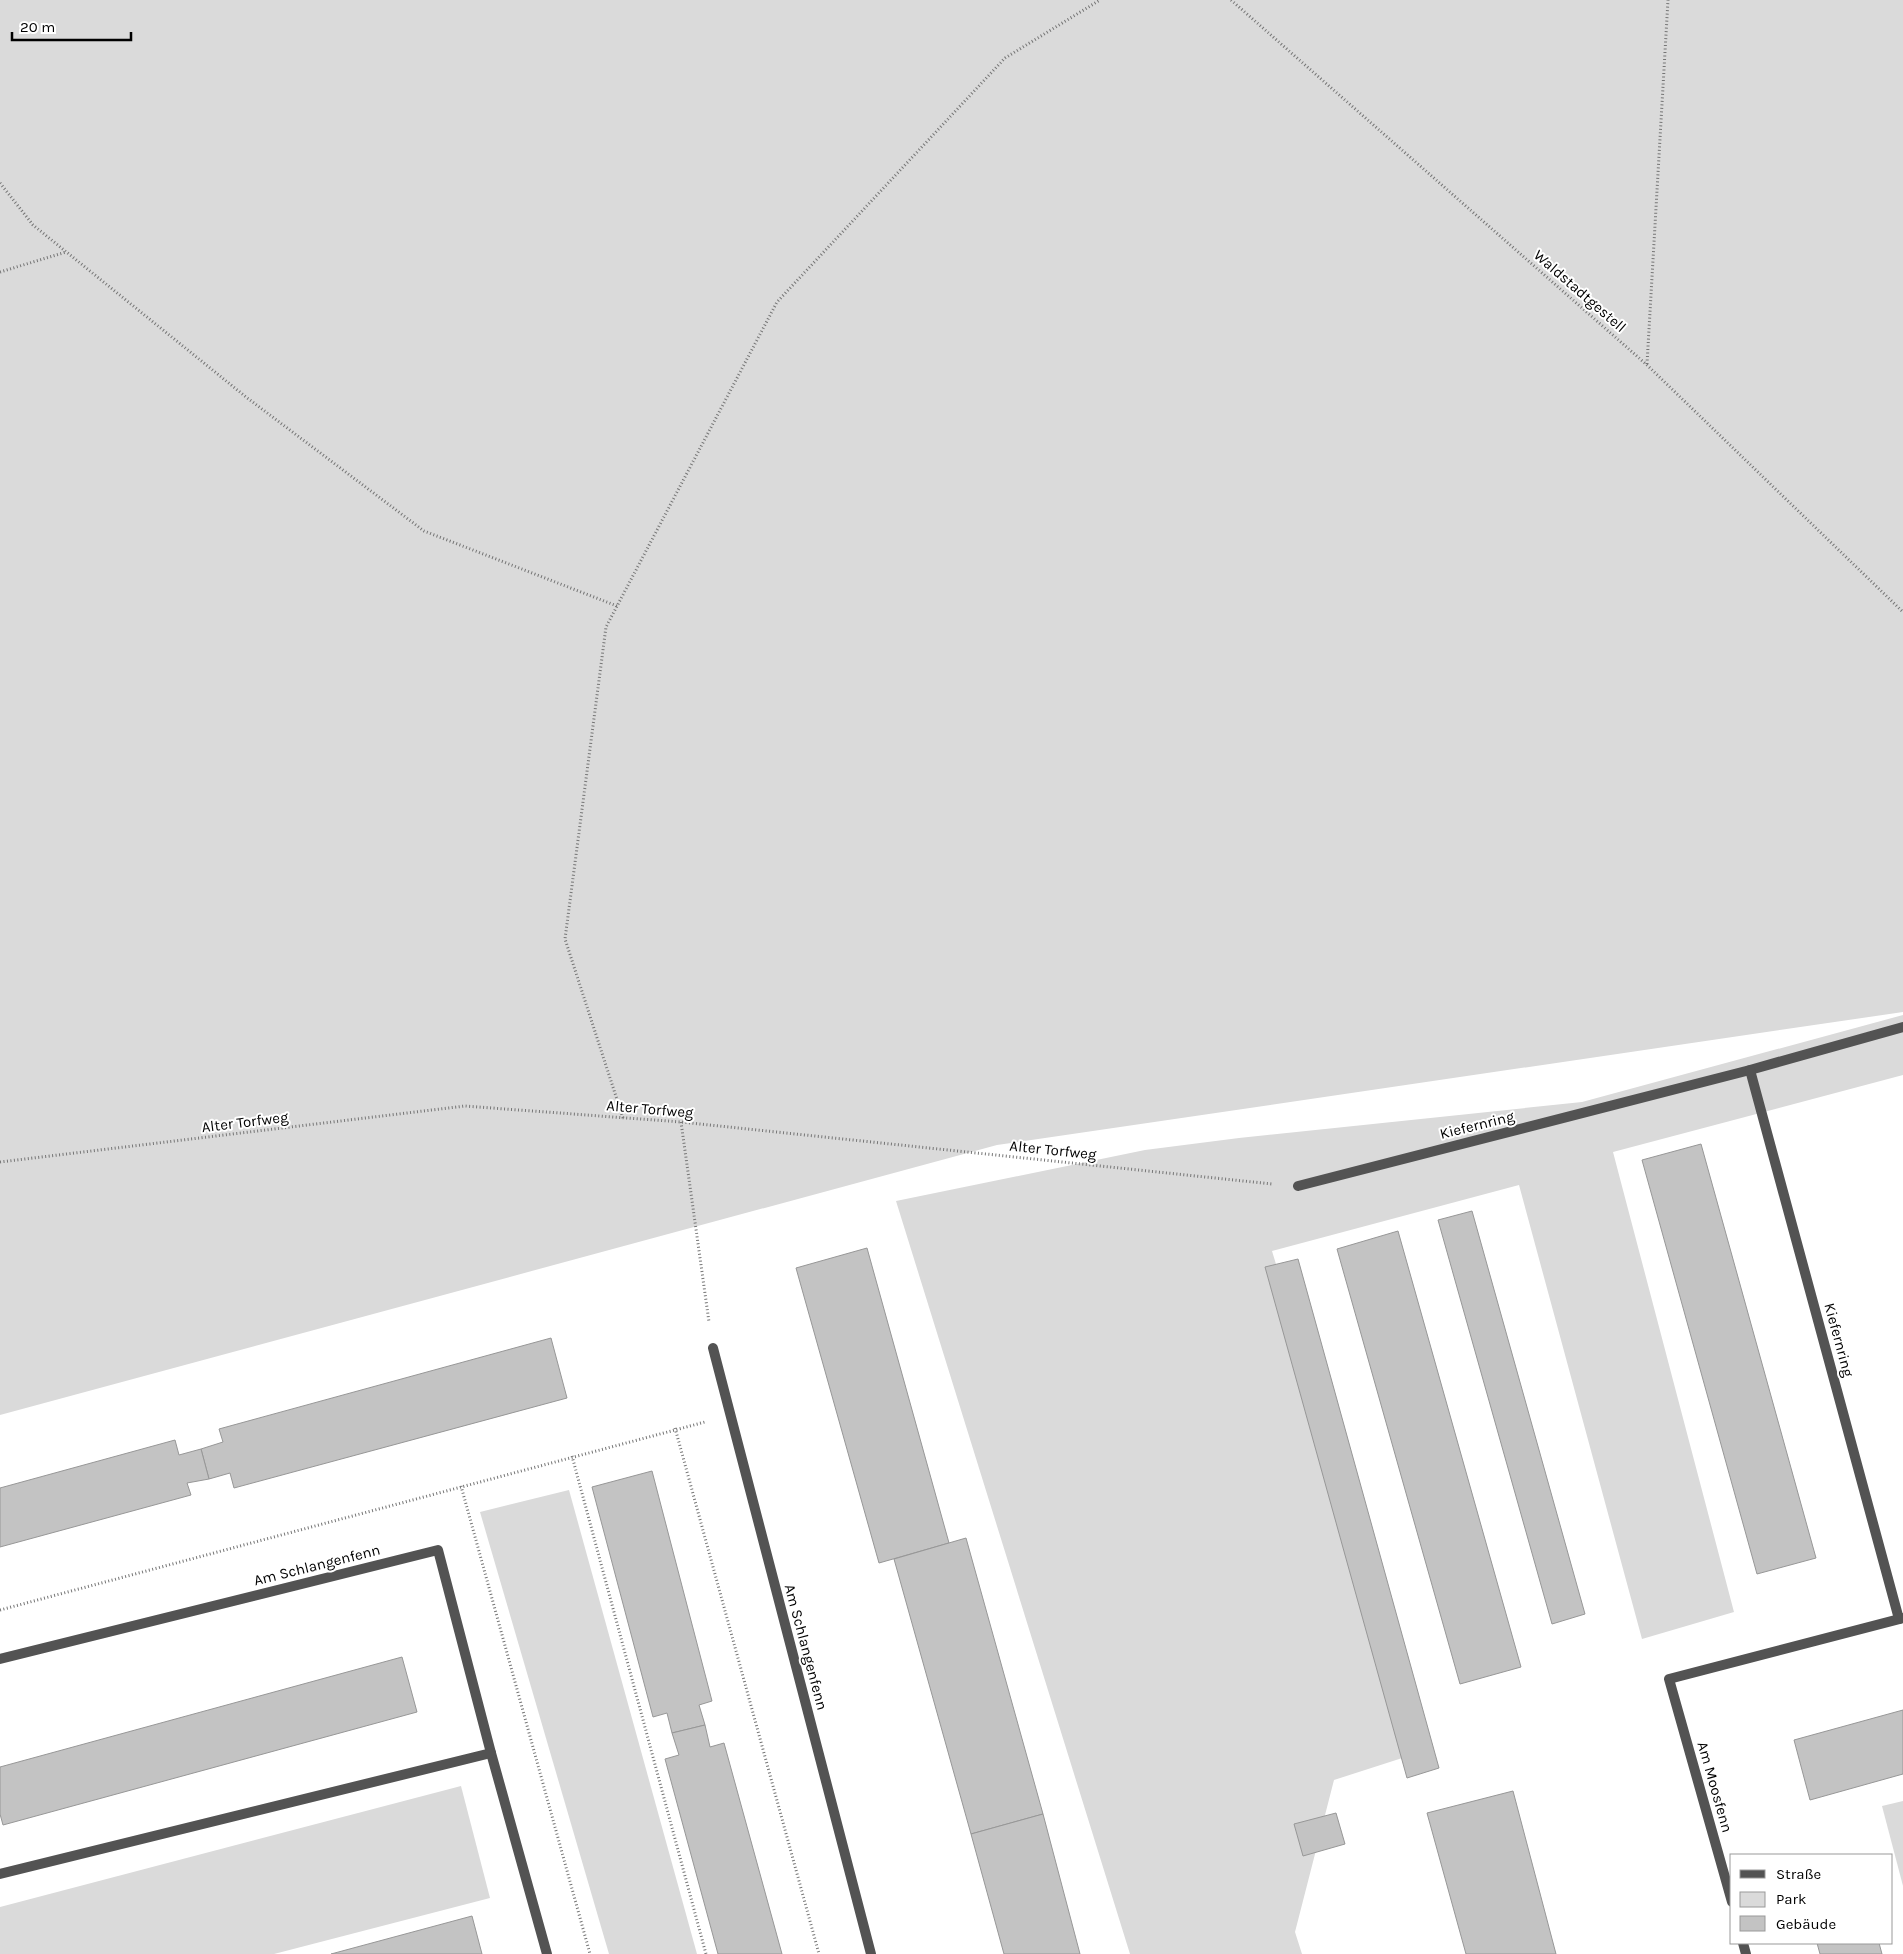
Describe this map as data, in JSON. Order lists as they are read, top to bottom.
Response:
{
  "streets": {
    "street": ["Kiefernring", "Am Schlangenfenn", "Am Moosfenn"],
    "path": ["Waldstadtgestell", "Alter Torfweg"]
  },
  "crossings": [
    ["Alter Torfweg", "Kiefernring"],
    ["Kiefernring", "Am Moosfenn"]
  ],
  "legend": ["Straße", "Park", "Gebäude"],
  "scale_bar": "20 m"
}
